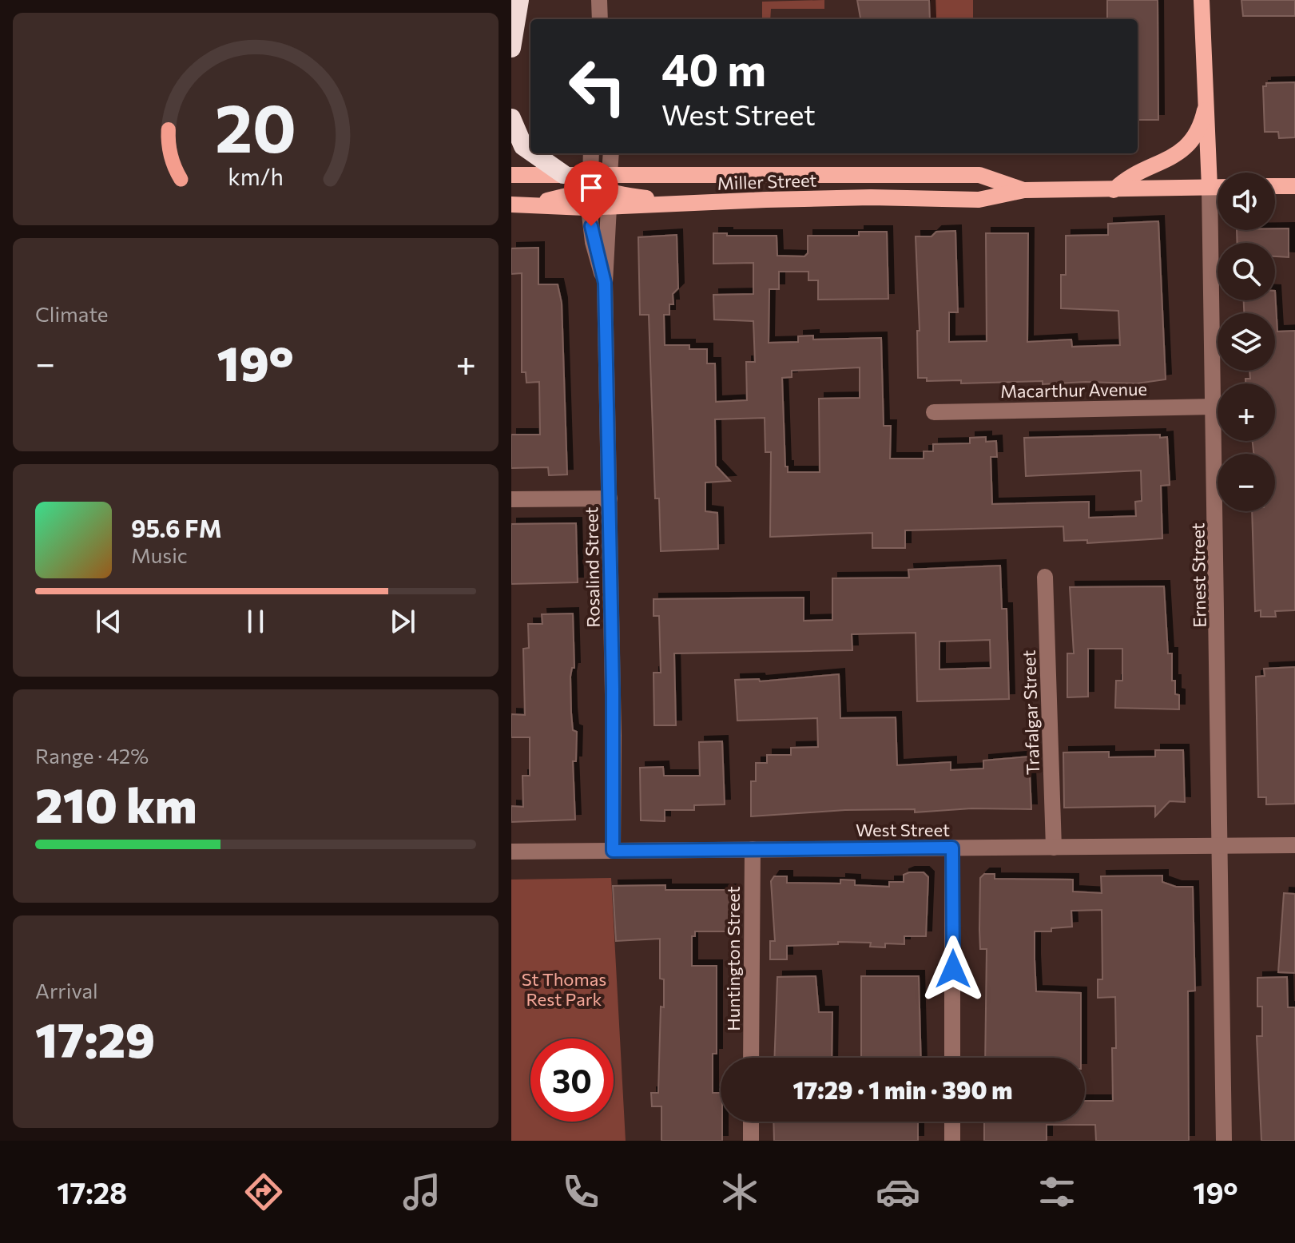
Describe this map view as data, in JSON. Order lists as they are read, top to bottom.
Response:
{
  "streets": {
    "main road": ["Miller Street", "Ernest Street"],
    "street": [
      "Macarthur Avenue",
      "Rosalind Street",
      "Trafalgar Street",
      "West Street",
      "Huntington Street"
    ]
  },
  "crossings": [
    ["Miller Street", "Rosalind Street"],
    ["Miller Street", "Ernest Street"],
    ["Macarthur Avenue", "Ernest Street"],
    ["Rosalind Street", "West Street"],
    ["Ernest Street", "West Street"],
    ["Trafalgar Street", "West Street"],
    ["West Street", "Huntington Street"]
  ],
  "parks": ["St Thomas Rest Park"],
  "page": {
    "turn": ["40 m", "West Street"],
    "map_buttons": ["+", "−"],
    "tile": [
      "Climate",
      ["Range · 42%", "210 km"],
      ["Arrival", "17:29"]
    ],
    "heat": ["−", "19°", "+"],
    "song": ["95.6 FM", "Music"],
    "limit": "30",
    "trip": "17:29 · 1 min · 390 m",
    "tabs": ["17:28", "19°"],
    "gauge": ["20", "km/h"]
  }
}
